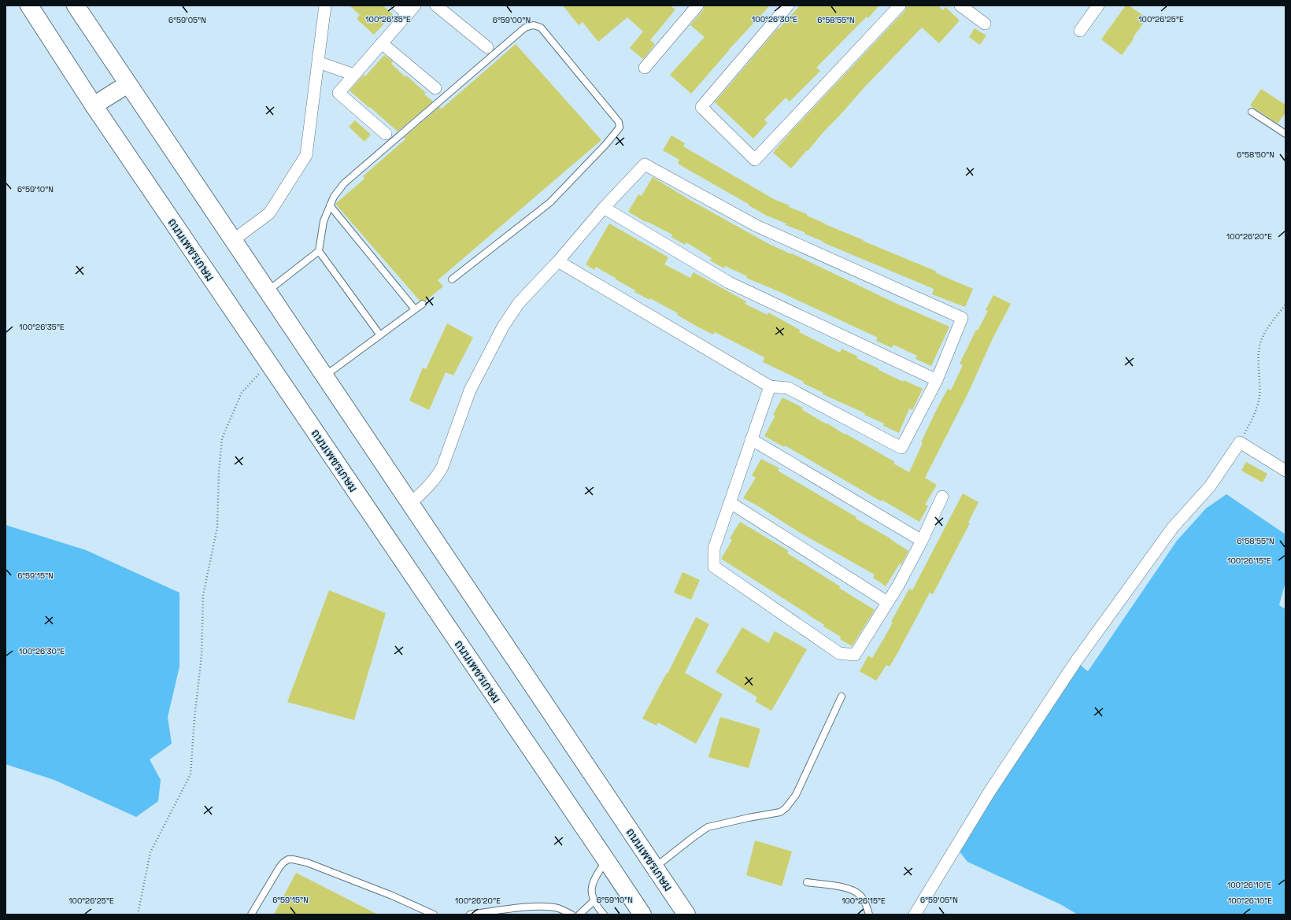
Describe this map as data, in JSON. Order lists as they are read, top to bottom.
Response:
{
  "streets": {
    "highway": ["ถนนเพชรเกษม"]
  },
  "coordinates": [
    "100°26'35\"E",
    "100°26'30\"E",
    "100°26'25\"E",
    "6°59'05\"N",
    "6°59'00\"N",
    "6°58'55\"N",
    "6°58'50\"N",
    "6°59'10\"N",
    "100°26'20\"E",
    "100°26'15\"E",
    "6°59'15\"N",
    "100°26'10\"E"
  ]
}
